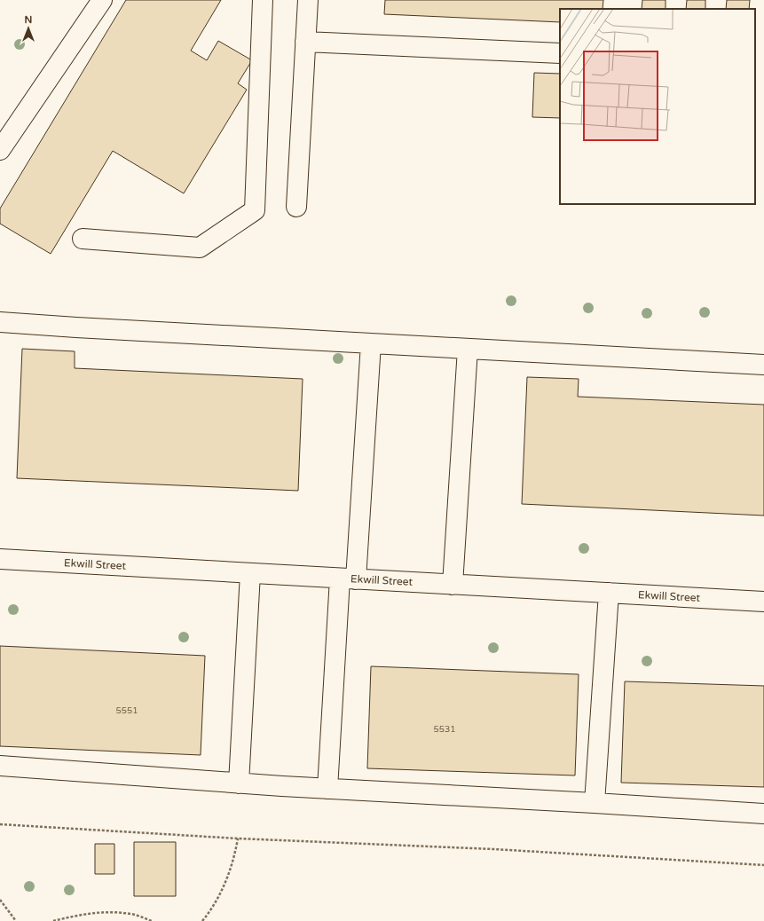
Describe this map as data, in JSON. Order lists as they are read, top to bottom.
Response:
{
  "streets": {
    "street": ["Ekwill Street"]
  },
  "house_numbers": ["5551", "5531"],
  "north": "top"
}
